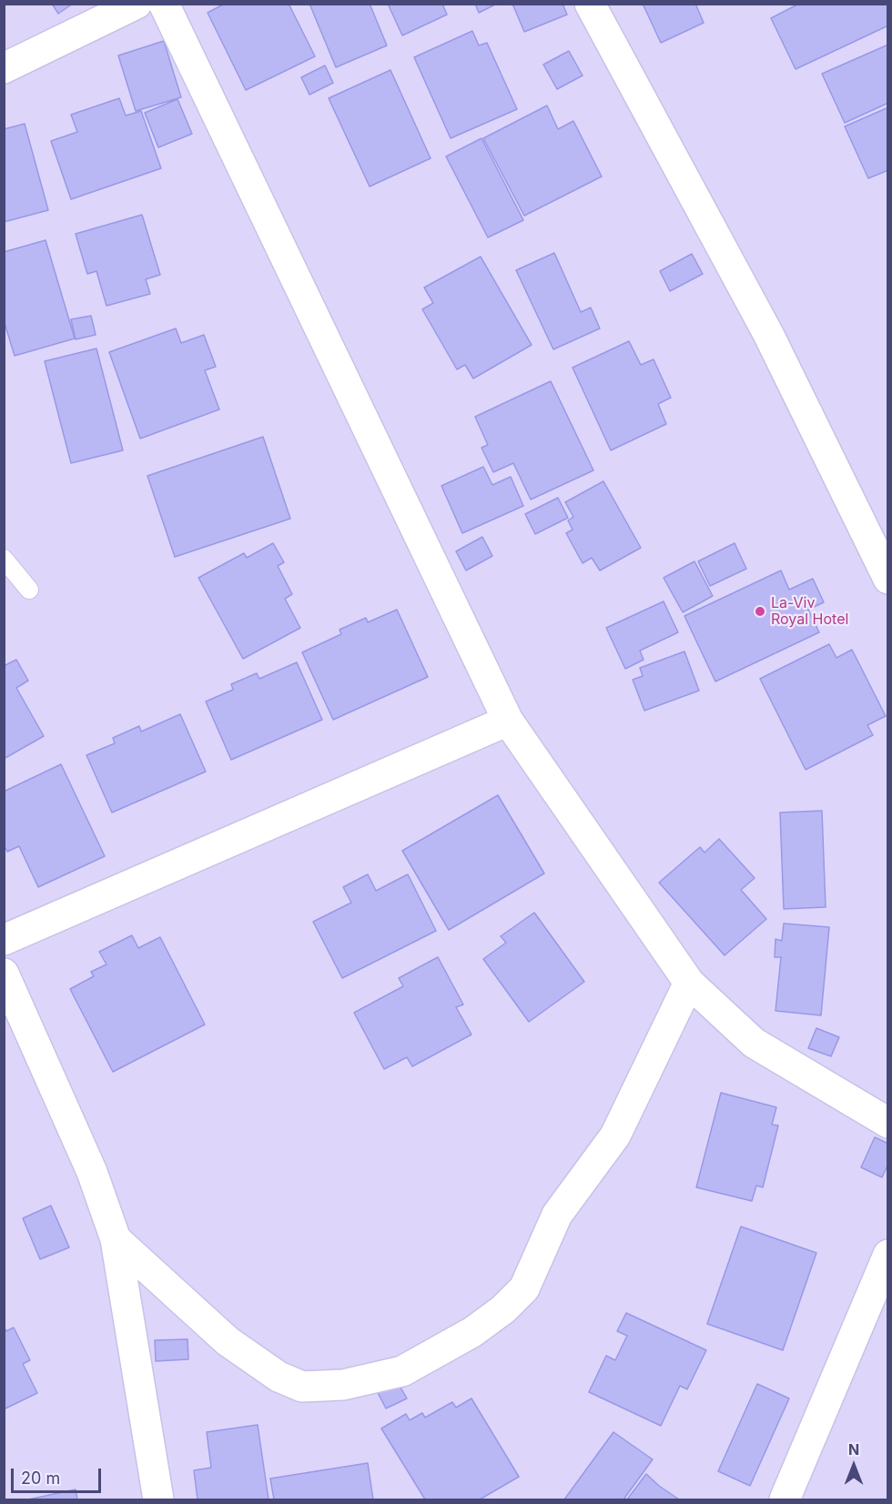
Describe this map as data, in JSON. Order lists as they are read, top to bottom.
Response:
{
  "places": ["La-Viv Royal Hotel"],
  "scale_bar": "20 m",
  "north": "top"
}
